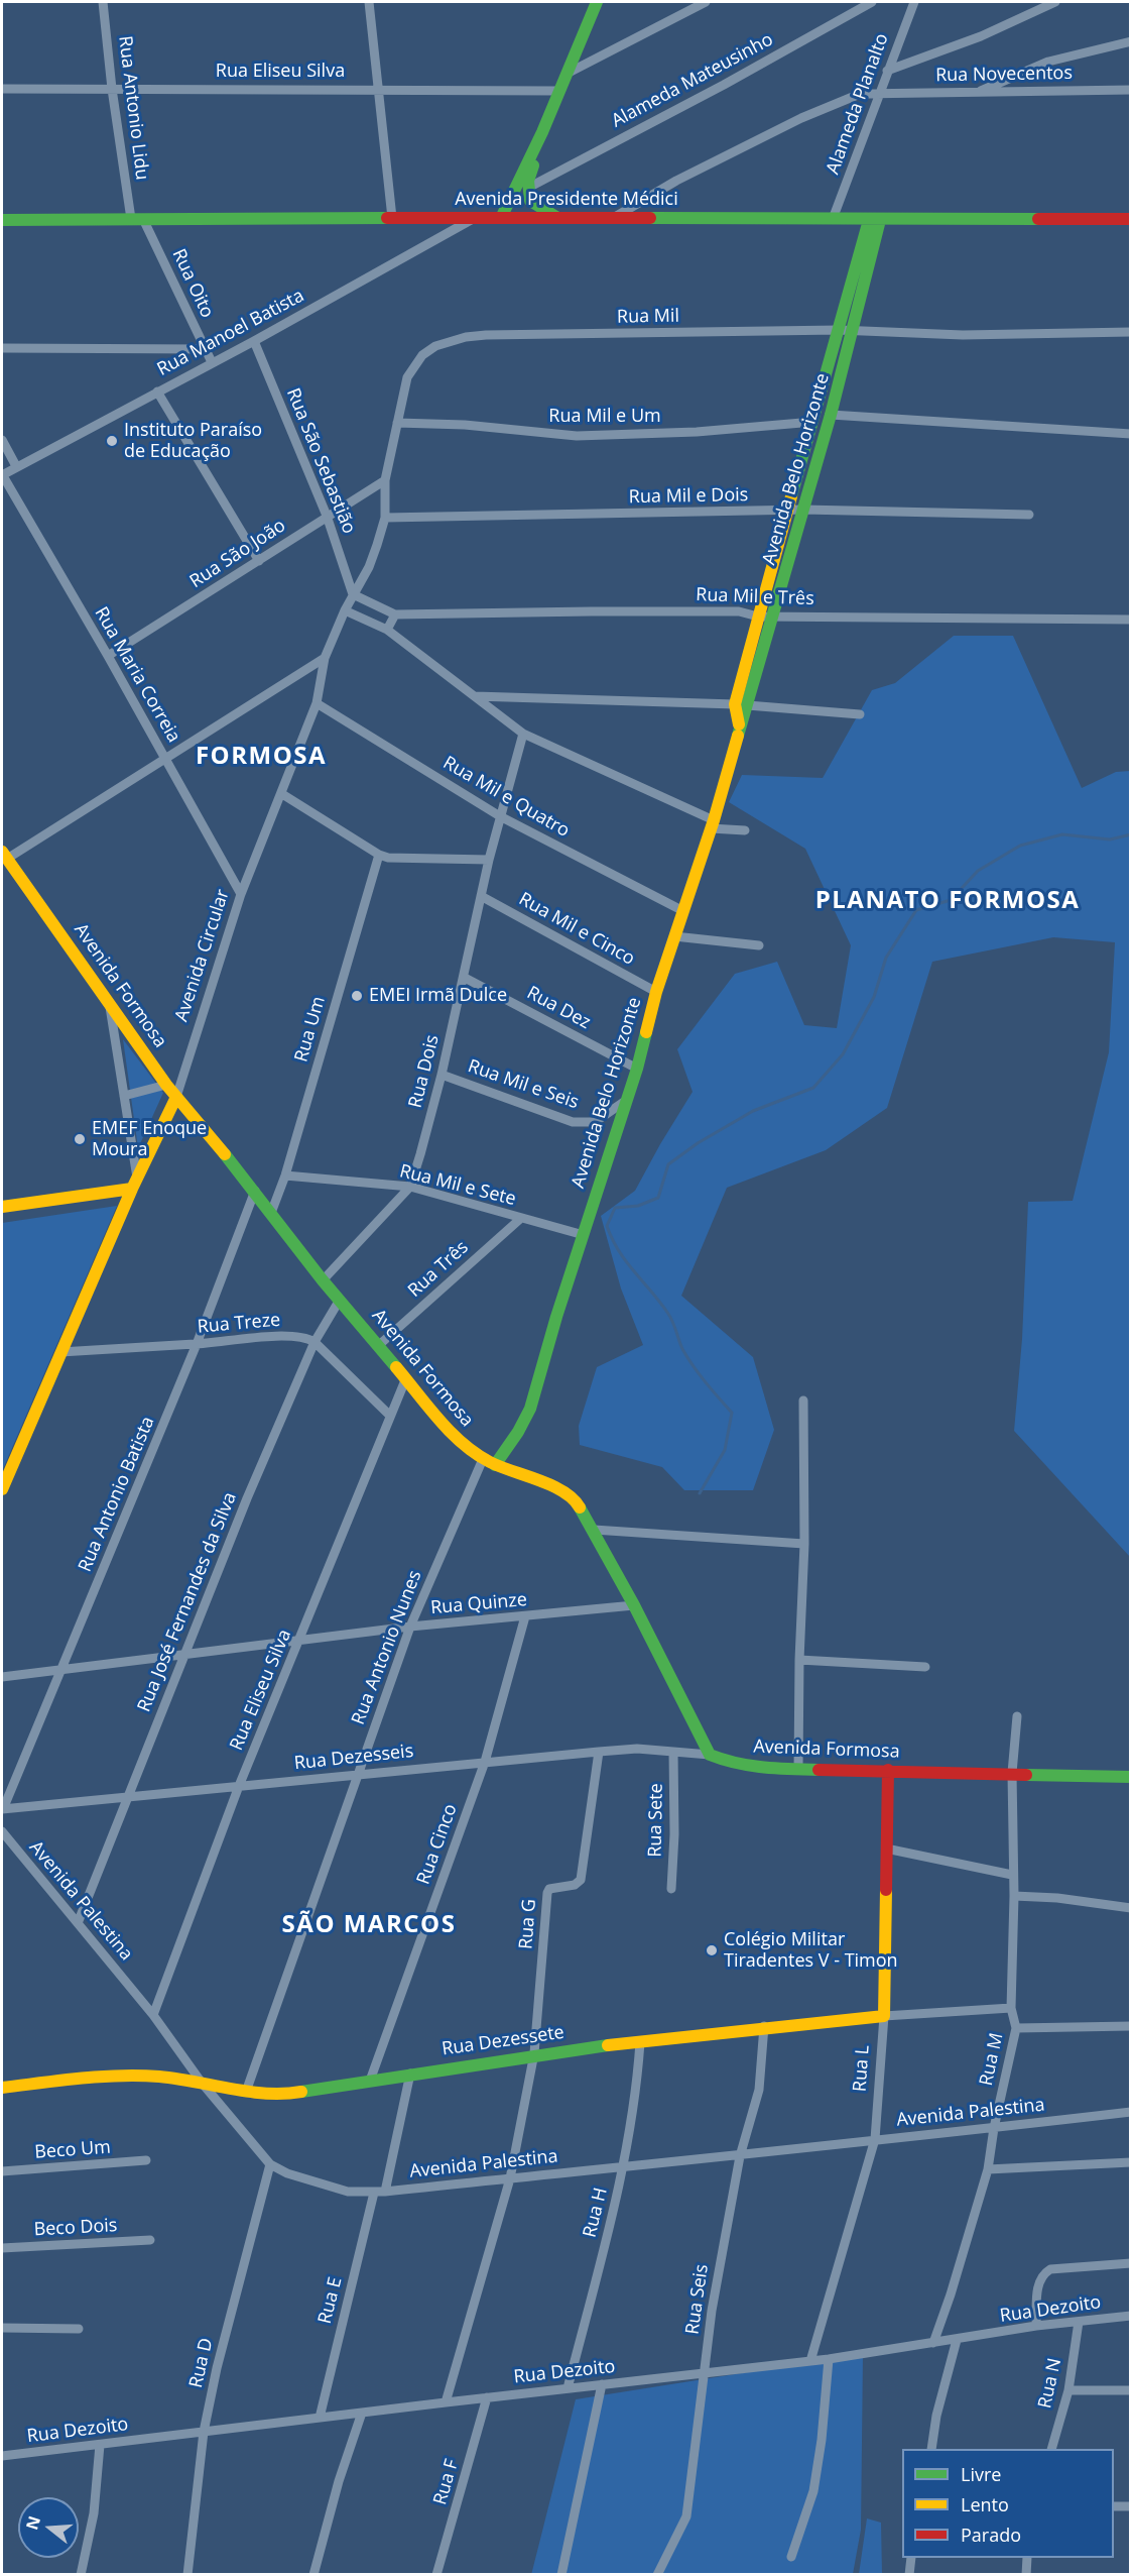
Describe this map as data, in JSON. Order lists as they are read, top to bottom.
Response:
{
  "streets": {
    "street": [
      "Rua Eliseu Silva",
      "Rua Novecentos",
      "Alameda Mateusinho",
      "Alameda Planalto",
      "Rua Antonio Lidu",
      "Avenida Presidente Médici",
      "Rua Oito",
      "Rua Mil",
      "Rua Manoel Batista",
      "Rua Mil e Um",
      "Rua São Sebastião",
      "Avenida Belo Horizonte",
      "Rua Mil e Dois",
      "Rua São João",
      "Rua Mil e Três",
      "Rua Maria Correia",
      "Rua Mil e Quatro",
      "Rua Mil e Cinco",
      "Avenida Circular",
      "Avenida Formosa",
      "Rua Dez",
      "Rua Um",
      "Rua Dois",
      "Rua Mil e Seis",
      "Rua Mil e Sete",
      "Rua Três",
      "Rua Treze",
      "Rua Antonio Batista",
      "Rua José Fernandes da Silva",
      "Rua Quinze",
      "Rua Antonio Nunes",
      "Rua Dezesseis",
      "Rua Sete",
      "Rua Cinco",
      "Avenida Palestina",
      "Rua G",
      "Rua Dezessete",
      "Rua M",
      "Rua L",
      "Beco Um",
      "Rua H",
      "Beco Dois",
      "Rua Seis",
      "Rua E",
      "Rua Dezoito",
      "Rua D",
      "Rua N",
      "Rua F"
    ]
  },
  "crossings": [
    ["Rua Eliseu Silva", "Rua Antonio Lidu"],
    ["Rua Eliseu Silva", "Avenida Formosa"],
    ["Rua Eliseu Silva", "Rua Quinze"],
    ["Rua Eliseu Silva", "Rua Dezesseis"],
    ["Rua Eliseu Silva", "Avenida Palestina"],
    ["Rua Novecentos", "Alameda Planalto"],
    ["Rua Novecentos", "Avenida Presidente Médici"],
    ["Alameda Planalto", "Avenida Presidente Médici"],
    ["Rua Antonio Lidu", "Avenida Presidente Médici"],
    ["Rua Antonio Lidu", "Rua Oito"],
    ["Avenida Presidente Médici", "Rua Oito"],
    ["Avenida Presidente Médici", "Rua Manoel Batista"],
    ["Avenida Presidente Médici", "Avenida Belo Horizonte"],
    ["Rua Oito", "Rua Manoel Batista"],
    ["Rua Mil", "Rua Mil e Um"],
    ["Rua Mil", "Rua São Sebastião"],
    ["Rua Mil", "Avenida Belo Horizonte"],
    ["Rua Mil", "Rua Mil e Dois"],
    ["Rua Mil", "Rua São João"],
    ["Rua Mil", "Avenida Circular"],
    ["Rua Manoel Batista", "Rua São Sebastião"],
    ["Rua Manoel Batista", "Rua Maria Correia"],
    ["Rua Mil e Um", "Avenida Belo Horizonte"],
    ["Rua São Sebastião", "Rua São João"],
    ["Rua São Sebastião", "Avenida Circular"],
    ["Avenida Belo Horizonte", "Rua Mil e Dois"],
    ["Avenida Belo Horizonte", "Rua Mil e Três"],
    ["Avenida Belo Horizonte", "Rua Mil e Quatro"],
    ["Avenida Belo Horizonte", "Rua Mil e Cinco"],
    ["Avenida Belo Horizonte", "Avenida Formosa"],
    ["Avenida Belo Horizonte", "Rua Dez"],
    ["Avenida Belo Horizonte", "Rua Mil e Seis"],
    ["Avenida Belo Horizonte", "Rua Mil e Sete"],
    ["Rua São João", "Rua Maria Correia"],
    ["Rua Maria Correia", "Avenida Circular"],
    ["Rua Mil e Quatro", "Avenida Circular"],
    ["Rua Mil e Quatro", "Rua Dois"],
    ["Rua Mil e Cinco", "Rua Dois"],
    ["Avenida Circular", "Avenida Formosa"],
    ["Avenida Circular", "Rua Treze"],
    ["Avenida Formosa", "Rua Um"],
    ["Avenida Formosa", "Rua Dois"],
    ["Avenida Formosa", "Rua Três"],
    ["Avenida Formosa", "Rua Antonio Batista"],
    ["Avenida Formosa", "Rua José Fernandes da Silva"],
    ["Avenida Formosa", "Rua Quinze"],
    ["Avenida Formosa", "Rua Antonio Nunes"],
    ["Avenida Formosa", "Rua Dezesseis"],
    ["Avenida Formosa", "Rua M"],
    ["Avenida Formosa", "Rua L"],
    ["Rua Dez", "Rua Dois"],
    ["Rua Um", "Rua Mil e Sete"],
    ["Rua Dois", "Rua Mil e Seis"],
    ["Rua Dois", "Rua Mil e Sete"],
    ["Rua Mil e Sete", "Rua Três"],
    ["Rua Treze", "Rua Antonio Batista"],
    ["Rua Treze", "Rua José Fernandes da Silva"],
    ["Rua Antonio Batista", "Rua Quinze"],
    ["Rua Antonio Batista", "Rua Dezesseis"],
    ["Rua José Fernandes da Silva", "Rua Quinze"],
    ["Rua José Fernandes da Silva", "Rua Dezesseis"],
    ["Rua José Fernandes da Silva", "Avenida Palestina"],
    ["Rua Quinze", "Rua Antonio Nunes"],
    ["Rua Quinze", "Rua Cinco"],
    ["Rua Antonio Nunes", "Rua Dezesseis"],
    ["Rua Antonio Nunes", "Rua Dezessete"],
    ["Rua Dezesseis", "Rua Sete"],
    ["Rua Dezesseis", "Rua Cinco"],
    ["Rua Dezesseis", "Rua G"],
    ["Rua Cinco", "Rua Dezessete"],
    ["Avenida Palestina", "Rua Dezessete"],
    ["Avenida Palestina", "Rua M"],
    ["Avenida Palestina", "Rua L"],
    ["Avenida Palestina", "Rua H"],
    ["Avenida Palestina", "Rua Seis"],
    ["Avenida Palestina", "Rua E"],
    ["Avenida Palestina", "Rua D"],
    ["Rua G", "Rua Dezessete"],
    ["Rua Dezessete", "Rua M"],
    ["Rua Dezessete", "Rua L"],
    ["Rua Dezessete", "Rua H"],
    ["Rua Dezessete", "Rua Seis"],
    ["Rua M", "Rua Dezoito"],
    ["Rua L", "Rua Dezoito"],
    ["Rua H", "Rua Dezoito"],
    ["Rua Seis", "Rua Dezoito"],
    ["Rua E", "Rua Dezoito"],
    ["Rua Dezoito", "Rua D"],
    ["Rua Dezoito", "Rua N"],
    ["Rua Dezoito", "Rua F"]
  ],
  "districts": ["FORMOSA", "PLANATO FORMOSA", "SÃO MARCOS"],
  "places": [
    "Instituto Paraíso de Educação",
    "EMEI Irmã Dulce",
    "EMEF Enoque Moura",
    "Colégio Militar Tiradentes V - Timon"
  ],
  "legend": ["Livre", "Lento", "Parado"],
  "north": "left"
}
